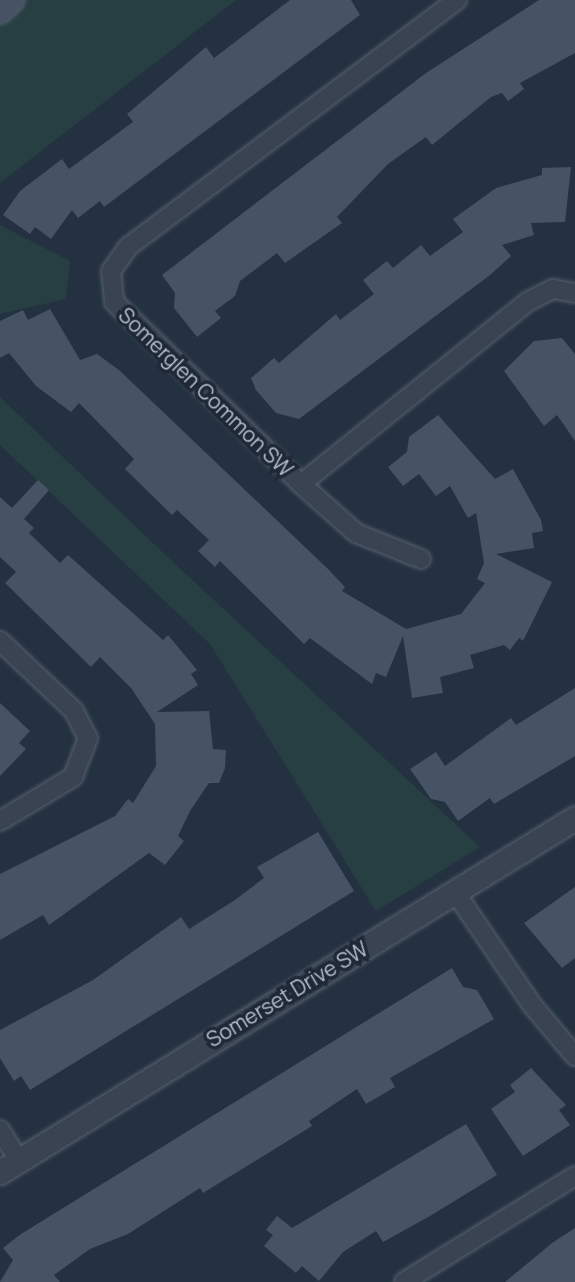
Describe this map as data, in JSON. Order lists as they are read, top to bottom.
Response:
{
  "streets": {
    "street": ["Somerglen Common SW", "Somerset Drive SW"]
  }
}
